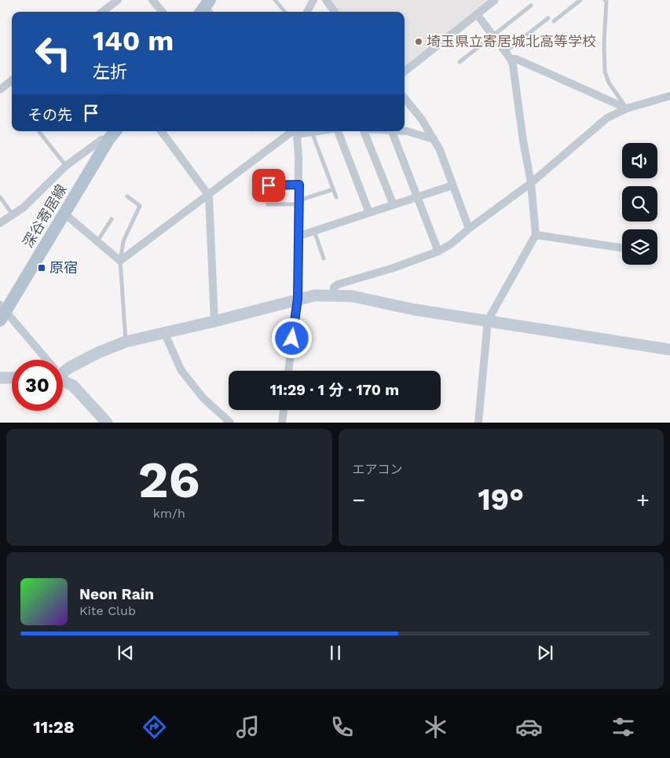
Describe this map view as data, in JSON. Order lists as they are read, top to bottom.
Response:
{
  "streets": {
    "main road": ["深谷寄居線"]
  },
  "places": {
    "other": ["埼玉県立寄居城北高等学校"],
    "transit": ["原宿"]
  },
  "page": {
    "turn": ["140 m", "左折"],
    "then": "その先",
    "limit": "30",
    "trip": "11:29 · 1 分 · 170 m",
    "tile": [
      ["26", "km/h"],
      "エアコン"
    ],
    "heat": ["−", "19°", "+"],
    "song": ["Neon Rain", "Kite Club"],
    "tabs": "11:28"
  }
}
